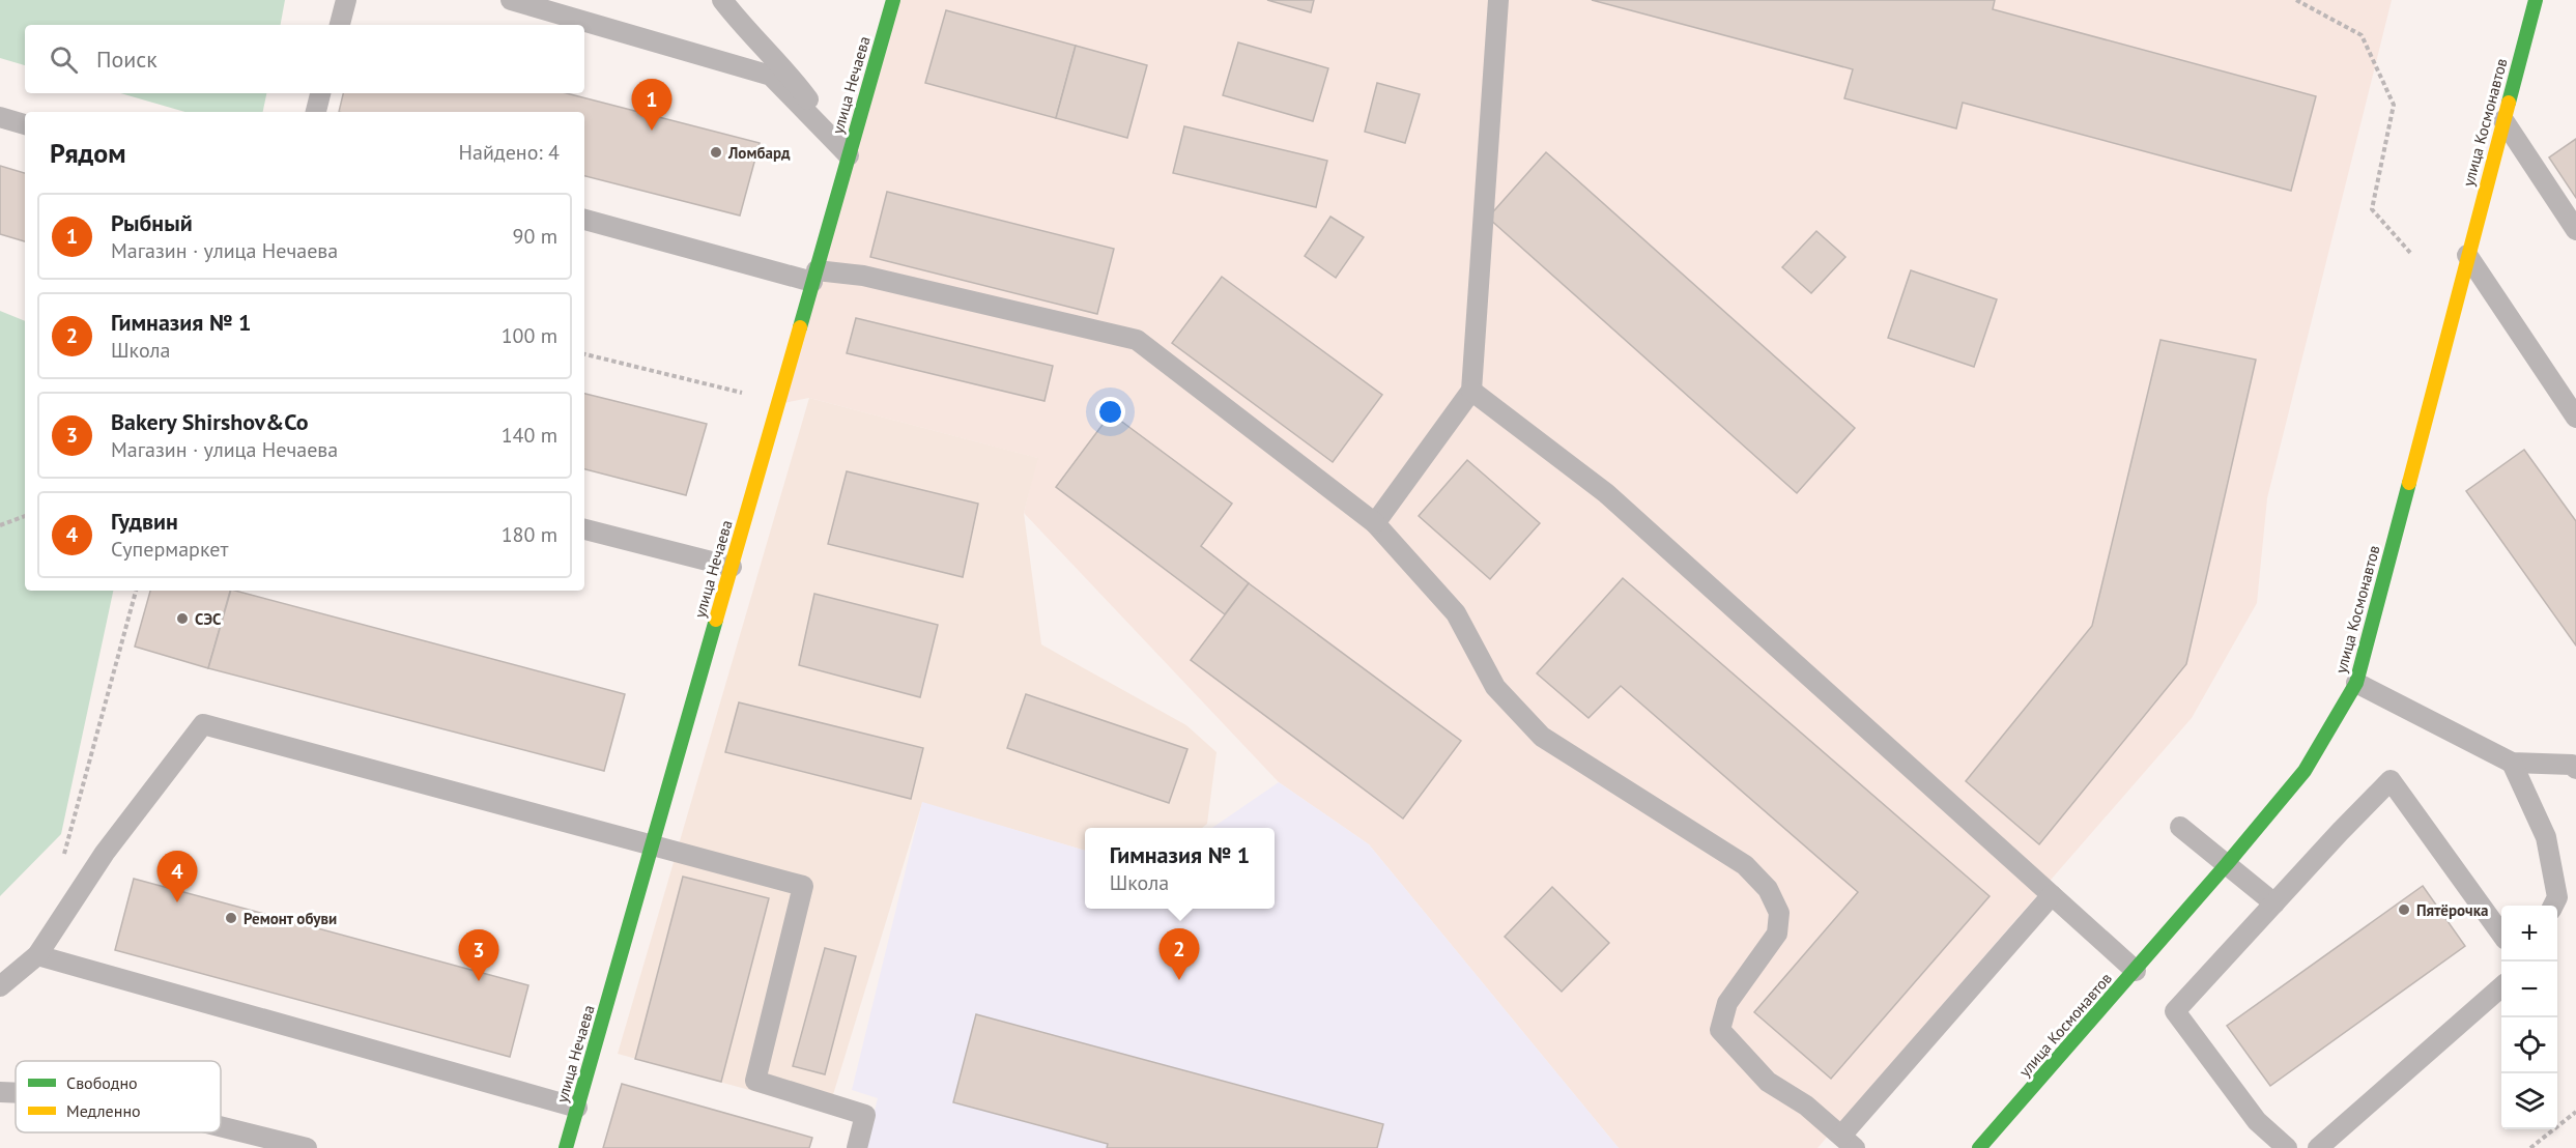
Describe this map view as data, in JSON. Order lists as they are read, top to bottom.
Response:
{
  "streets": {
    "street": ["улица Нечаева", "улица Космонавтов"]
  },
  "places": [
    "Ломбард",
    "СЭС",
    "Пятёрочка",
    "Ремонт обуви"
  ],
  "legend": ["Свободно", "Медленно"],
  "page": {
    "search": "Поиск",
    "pins": [
      "1",
      "4",
      "2",
      "3"
    ],
    "heading": ["Рядом", "Найдено: 4"],
    "list": [
      {
        "mark": "1",
        "name": "Рыбный",
        "note": "Магазин · улица Нечаева",
        "value": "90 m"
      },
      {
        "mark": "2",
        "name": "Гимназия № 1",
        "note": "Школа",
        "value": "100 m"
      },
      {
        "mark": "3",
        "name": "Bakery Shirshov&Co",
        "note": "Магазин · улица Нечаева",
        "value": "140 m"
      },
      {
        "mark": "4",
        "name": "Гудвин",
        "note": "Супермаркет",
        "value": "180 m"
      }
    ],
    "popup": ["Гимназия № 1", "Школа"],
    "map_buttons": ["+", "−"]
  }
}
